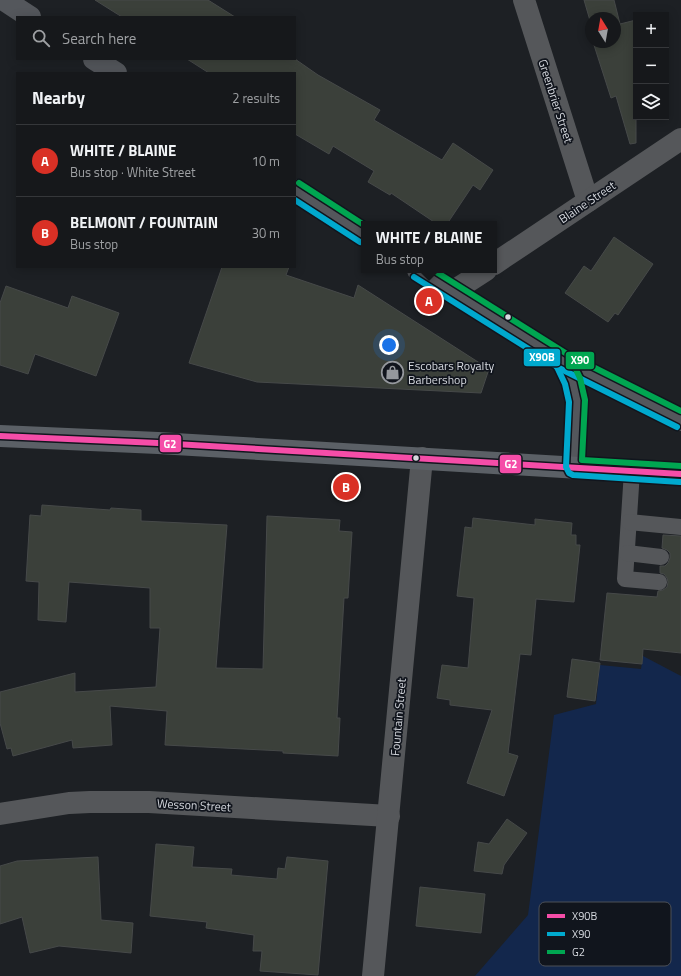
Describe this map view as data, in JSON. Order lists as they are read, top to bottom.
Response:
{
  "streets": {
    "street": [
      "Greenbrier Street",
      "Blaine Street",
      "Fountain Street",
      "Wesson Street"
    ]
  },
  "crossings": [
    ["Greenbrier Street", "Blaine Street"],
    ["Fountain Street", "Wesson Street"]
  ],
  "places": {
    "shop": ["Escobars Royalty Barbershop"]
  },
  "lines": ["transit line X90", "transit line X90B", "transit line G2"],
  "legend": ["X90B", "X90", "G2"],
  "north": "top",
  "page": {
    "map_buttons": ["+", "−"],
    "search": "Search here",
    "heading": ["Nearby", "2 results"],
    "list": [
      {
        "mark": "A",
        "name": "WHITE / BLAINE",
        "note": "Bus stop · White Street",
        "value": "10 m"
      },
      {
        "mark": "B",
        "name": "BELMONT / FOUNTAIN",
        "note": "Bus stop",
        "value": "30 m"
      }
    ],
    "popup": ["WHITE / BLAINE", "Bus stop"],
    "pins": ["A", "B"]
  }
}
